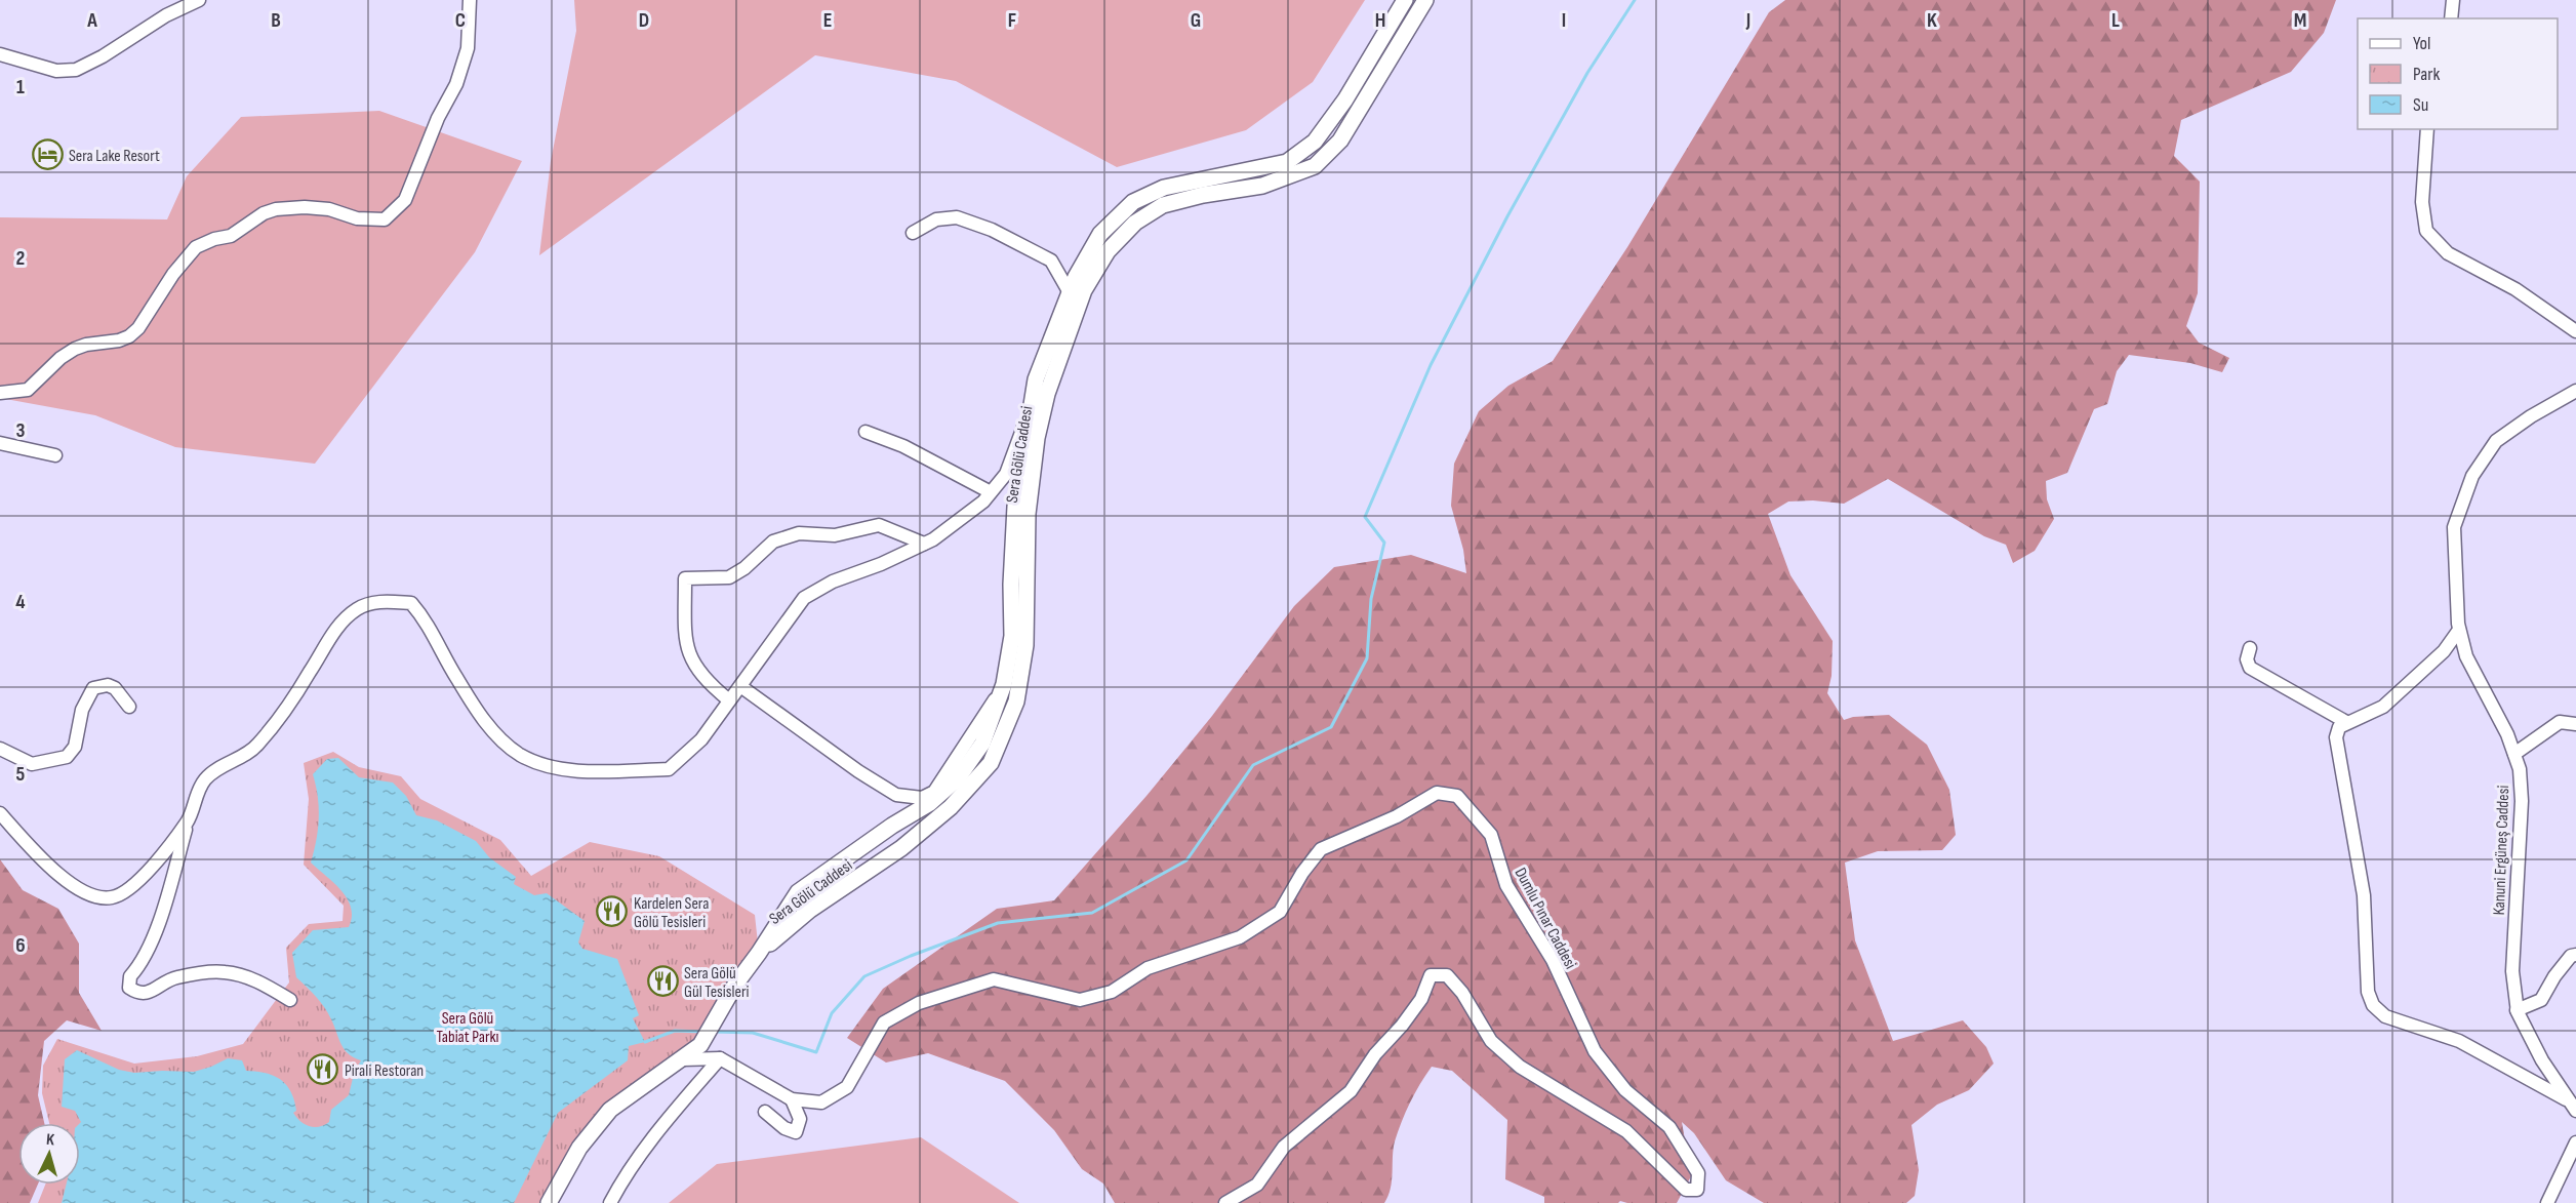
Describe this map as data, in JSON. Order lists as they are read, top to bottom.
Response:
{
  "streets": {
    "main road": ["Sera Gölü Caddesi"],
    "street": ["Kanuni Ergüneş Caddesi", "Dumlu Pınar Caddesi"]
  },
  "parks": ["Sera Gölü Tabiat Parkı"],
  "places": {
    "hotel": ["Sera Lake Resort"],
    "restaurant": ["Kardelen Sera Gölü Tesisleri", "Sera Gölü Gül Tesisleri", "Pirali Restoran"]
  },
  "legend": ["Yol", "Park", "Su"],
  "north": "top",
  "grid": {
    "columns": [
      "A",
      "B",
      "C",
      "D",
      "E",
      "F",
      "G",
      "H",
      "I",
      "J",
      "K",
      "L",
      "M"
    ],
    "rows": [
      "1",
      "2",
      "3",
      "4",
      "5",
      "6"
    ]
  }
}
